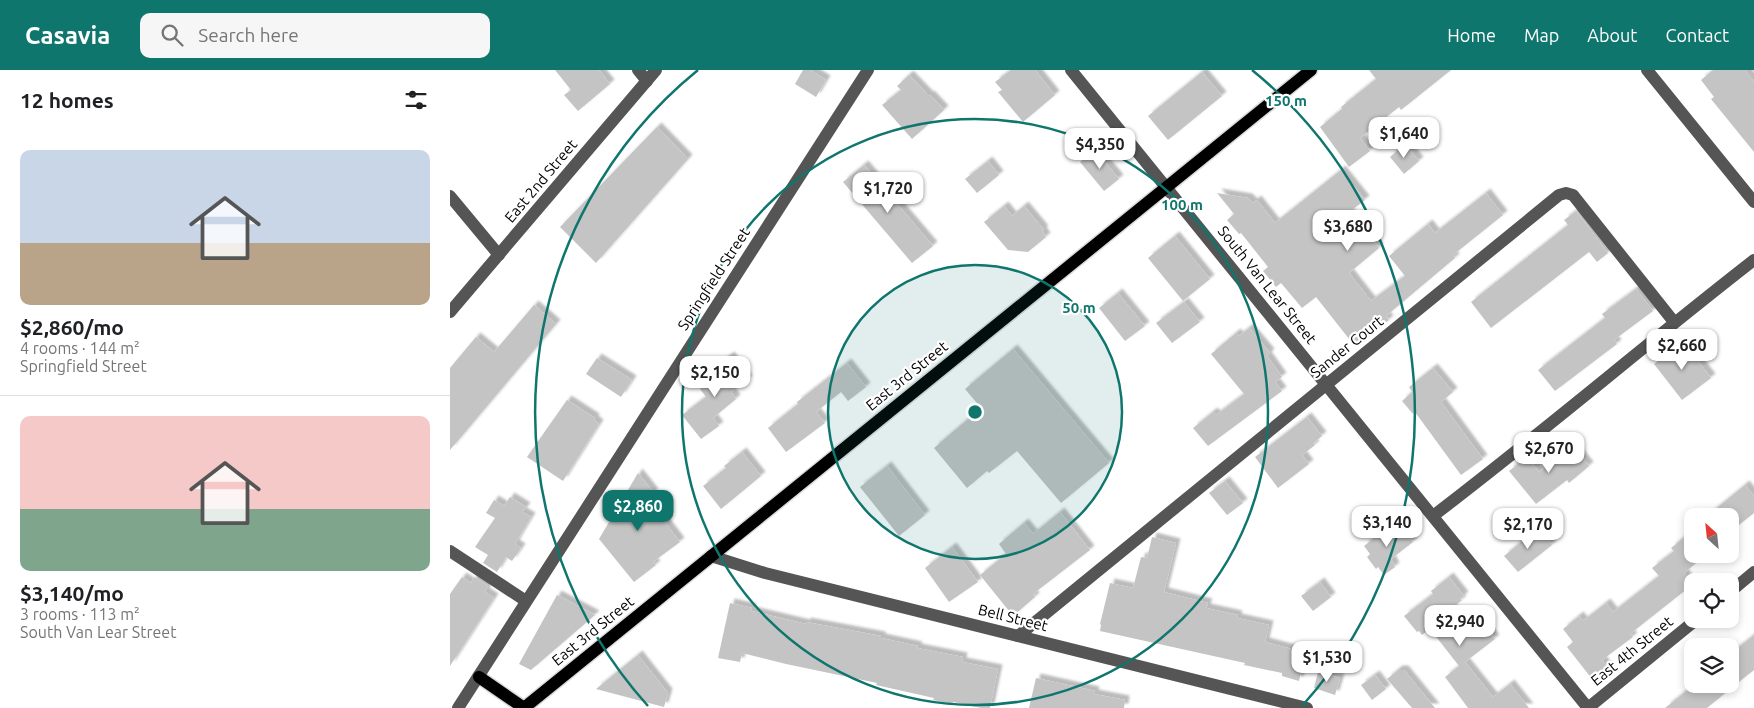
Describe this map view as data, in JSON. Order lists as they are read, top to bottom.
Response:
{
  "streets": {
    "main road": ["East 3rd Street"],
    "street": [
      "East 2nd Street",
      "Springfield Street",
      "South Van Lear Street",
      "Sander Court",
      "Bell Street",
      "East 4th Street"
    ]
  },
  "crossings": [
    ["South Van Lear Street", "Sander Court"],
    ["South Van Lear Street", "East 3rd Street"],
    ["South Van Lear Street", "East 4th Street"],
    ["Sander Court", "Bell Street"],
    ["East 3rd Street", "Bell Street"]
  ],
  "north": "top left",
  "page": {
    "header": "Casavia",
    "search": "Search here",
    "nav": [
      "Home",
      "Map",
      "About",
      "Contact"
    ],
    "heading": "12 homes",
    "price": [
      "$1,640",
      "$4,350",
      "$1,720",
      "$3,680",
      "$2,660",
      "$2,150",
      "$2,670",
      "$2,860",
      "$3,140",
      "$2,170",
      "$2,940",
      "$1,530"
    ],
    "list": [
      {
        "name": "$2,860/mo",
        "note": "4 rooms · 144 m² · Springfield Street"
      },
      {
        "name": "$3,140/mo",
        "note": "3 rooms · 113 m² · South Van Lear Street"
      }
    ]
  },
  "rings": ["150 m", "100 m", "50 m"]
}
